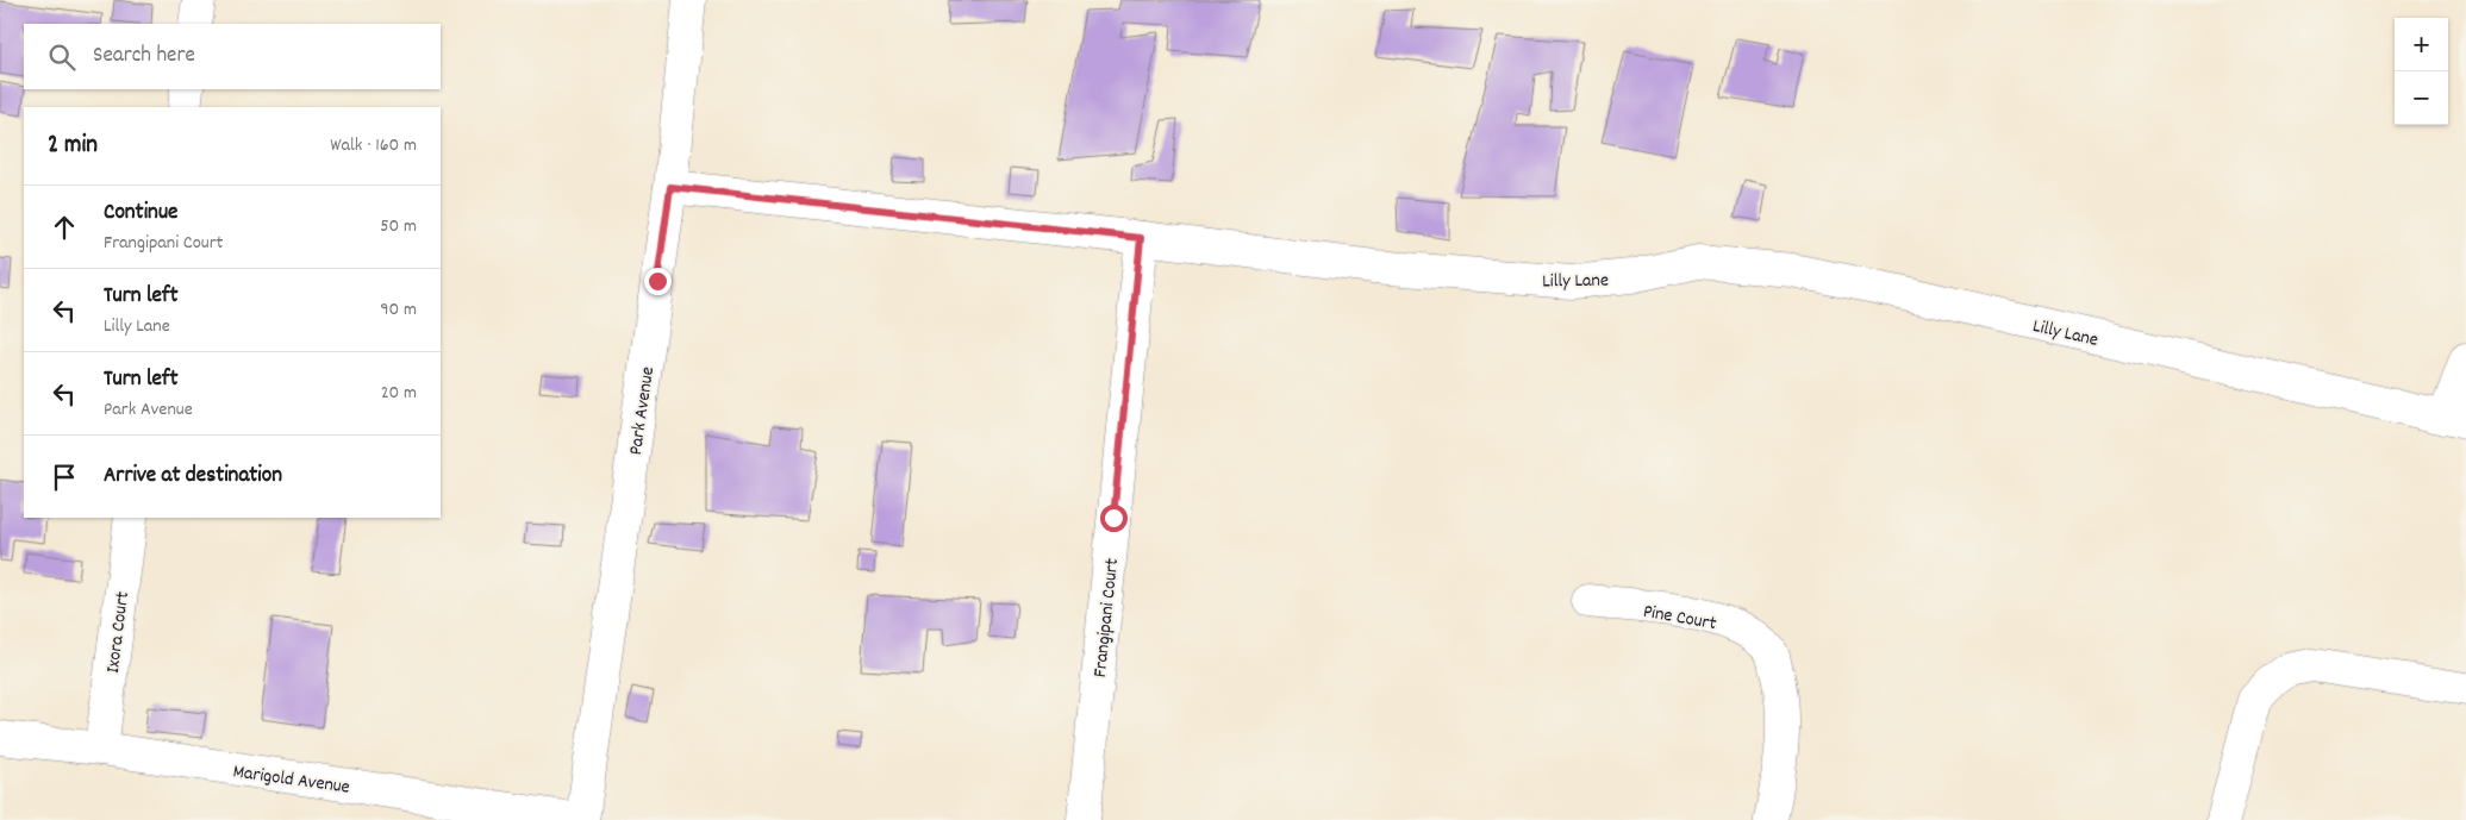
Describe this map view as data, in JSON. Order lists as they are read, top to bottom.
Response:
{
  "streets": {
    "street": [
      "Lilly Lane",
      "Park Avenue",
      "Pine Court",
      "Frangipani Court",
      "Ixora Court",
      "Marigold Avenue"
    ]
  },
  "crossings": [
    ["Lilly Lane", "Park Avenue"],
    ["Lilly Lane", "Frangipani Court"],
    ["Park Avenue", "Marigold Avenue"],
    ["Ixora Court", "Marigold Avenue"]
  ],
  "page": {
    "map_buttons": ["+", "−"],
    "search": "Search here",
    "heading": ["2 min", "Walk · 160 m"],
    "list": [
      ["Continue", "Frangipani Court", "50 m"],
      ["Turn left", "Lilly Lane", "90 m"],
      ["Turn left", "Park Avenue", "20 m"],
      "Arrive at destination"
    ]
  }
}
